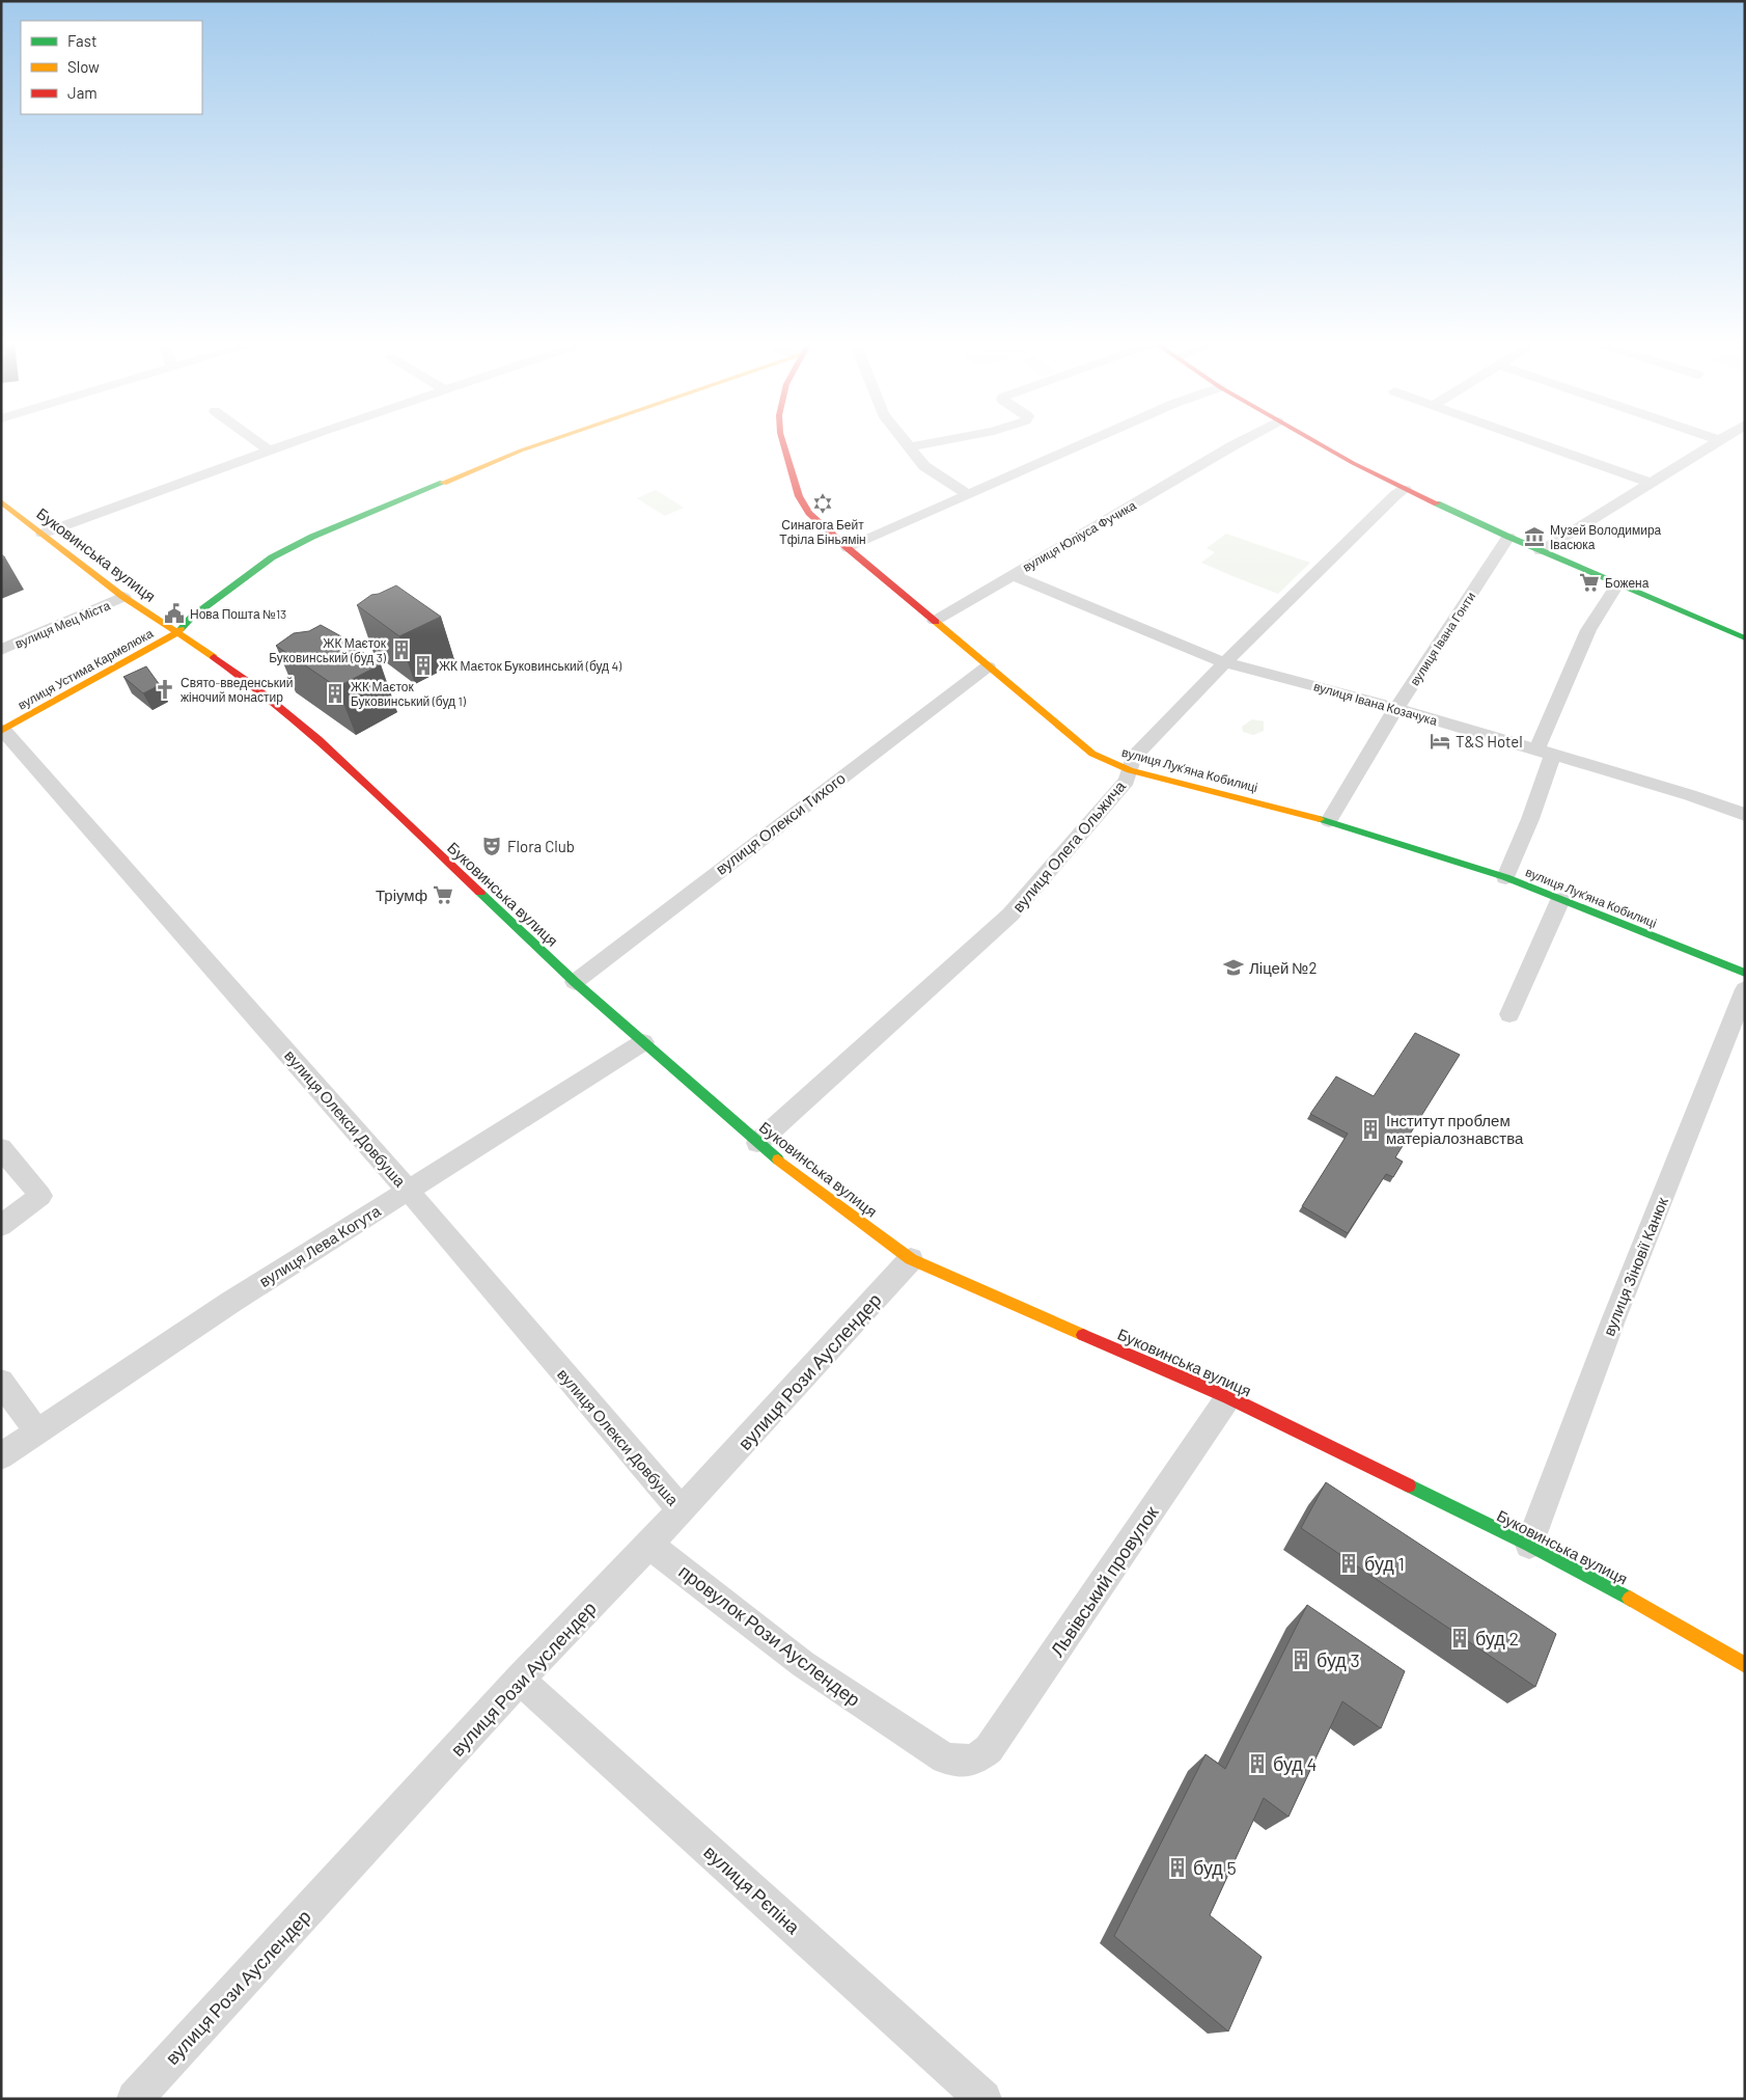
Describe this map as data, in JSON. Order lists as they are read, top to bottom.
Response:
{
  "streets": {
    "street": [
      "вулиця Юліуса Фучика",
      "Буковинська вулиця",
      "вулиця Мец Міста",
      "вулиця Івана Гонти",
      "вулиця Устима Кармелюка",
      "вулиця Івана Козачука",
      "вулиця Лукʼяна Кобилиці",
      "вулиця Олекси Тихого",
      "вулиця Олега Ольжича",
      "вулиця Олекси Довбуша",
      "вулиця Лева Когута",
      "вулиця Зіновії Канюк",
      "вулиця Рози Ауслендер",
      "Львівський провулок",
      "провулок Рози Ауслендер",
      "вулиця Рєпіна"
    ]
  },
  "crossings": [
    ["вулиця Юліуса Фучика", "вулиця Івана Козачука"],
    ["вулиця Юліуса Фучика", "вулиця Лукʼяна Кобилиці"],
    ["Буковинська вулиця", "вулиця Мец Міста"],
    ["Буковинська вулиця", "вулиця Устима Кармелюка"],
    ["Буковинська вулиця", "вулиця Олекси Тихого"],
    ["Буковинська вулиця", "вулиця Олега Ольжича"],
    ["Буковинська вулиця", "вулиця Лева Когута"],
    ["Буковинська вулиця", "вулиця Зіновії Канюк"],
    ["Буковинська вулиця", "вулиця Рози Ауслендер"],
    ["Буковинська вулиця", "Львівський провулок"],
    ["вулиця Івана Гонти", "вулиця Івана Козачука"],
    ["вулиця Івана Гонти", "вулиця Лукʼяна Кобилиці"],
    ["вулиця Устима Кармелюка", "вулиця Олекси Довбуша"],
    ["вулиця Івана Козачука", "вулиця Олега Ольжича"],
    ["вулиця Лукʼяна Кобилиці", "вулиця Олекси Тихого"],
    ["вулиця Лукʼяна Кобилиці", "вулиця Олега Ольжича"],
    ["вулиця Олекси Довбуша", "вулиця Лева Когута"],
    ["вулиця Олекси Довбуша", "вулиця Рози Ауслендер"],
    ["вулиця Рози Ауслендер", "провулок Рози Ауслендер"],
    ["вулиця Рози Ауслендер", "вулиця Рєпіна"],
    ["Львівський провулок", "провулок Рози Ауслендер"]
  ],
  "places": {
    "synagogue": ["Синагога Бейт Тфіла Біньямін"],
    "museum": ["Музей Володимира Івасюка"],
    "supermarket": ["Божена", "Тріумф"],
    "public building": ["Нова Пошта №13"],
    "building": [
      "ЖК Маєток Буковинський (буд 3)",
      "ЖК Маєток Буковинський (буд 4)",
      "ЖК Маєток Буковинський (буд 1)",
      "Інститут проблем матеріалознавства",
      "буд 1",
      "буд 2",
      "буд 3",
      "буд 4",
      "буд 5"
    ],
    "church": ["Свято-введенський жіночий монастир"],
    "hotel": ["T&S Hotel"],
    "theatre": ["Flora Club"],
    "school or university": ["Ліцей №2"]
  },
  "legend": ["Fast", "Slow", "Jam"]
}
